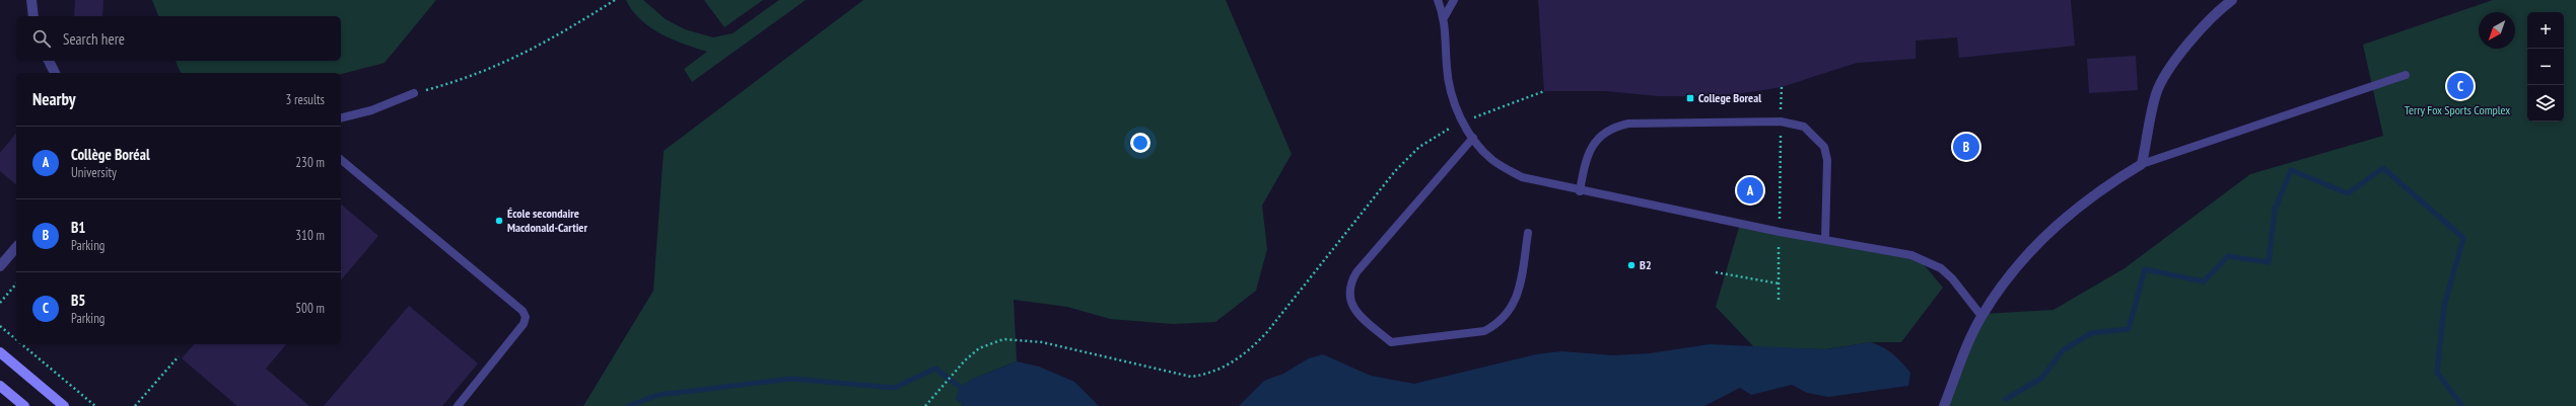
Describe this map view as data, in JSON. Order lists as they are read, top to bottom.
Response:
{
  "parks": ["Terry Fox Sports Complex"],
  "places": {
    "transit": ["College Boreal"],
    "other": ["École secondaire Macdonald-Cartier", "B2"]
  },
  "north": "bottom left",
  "page": {
    "map_buttons": ["+", "−"],
    "search": "Search here",
    "pins": ["C", "B", "A"],
    "heading": ["Nearby", "3 results"],
    "list": [
      {
        "mark": "A",
        "name": "Collège Boréal",
        "note": "University",
        "value": "230 m"
      },
      {
        "mark": "B",
        "name": "B1",
        "note": "Parking",
        "value": "310 m"
      },
      {
        "mark": "C",
        "name": "B5",
        "note": "Parking",
        "value": "500 m"
      }
    ]
  }
}
